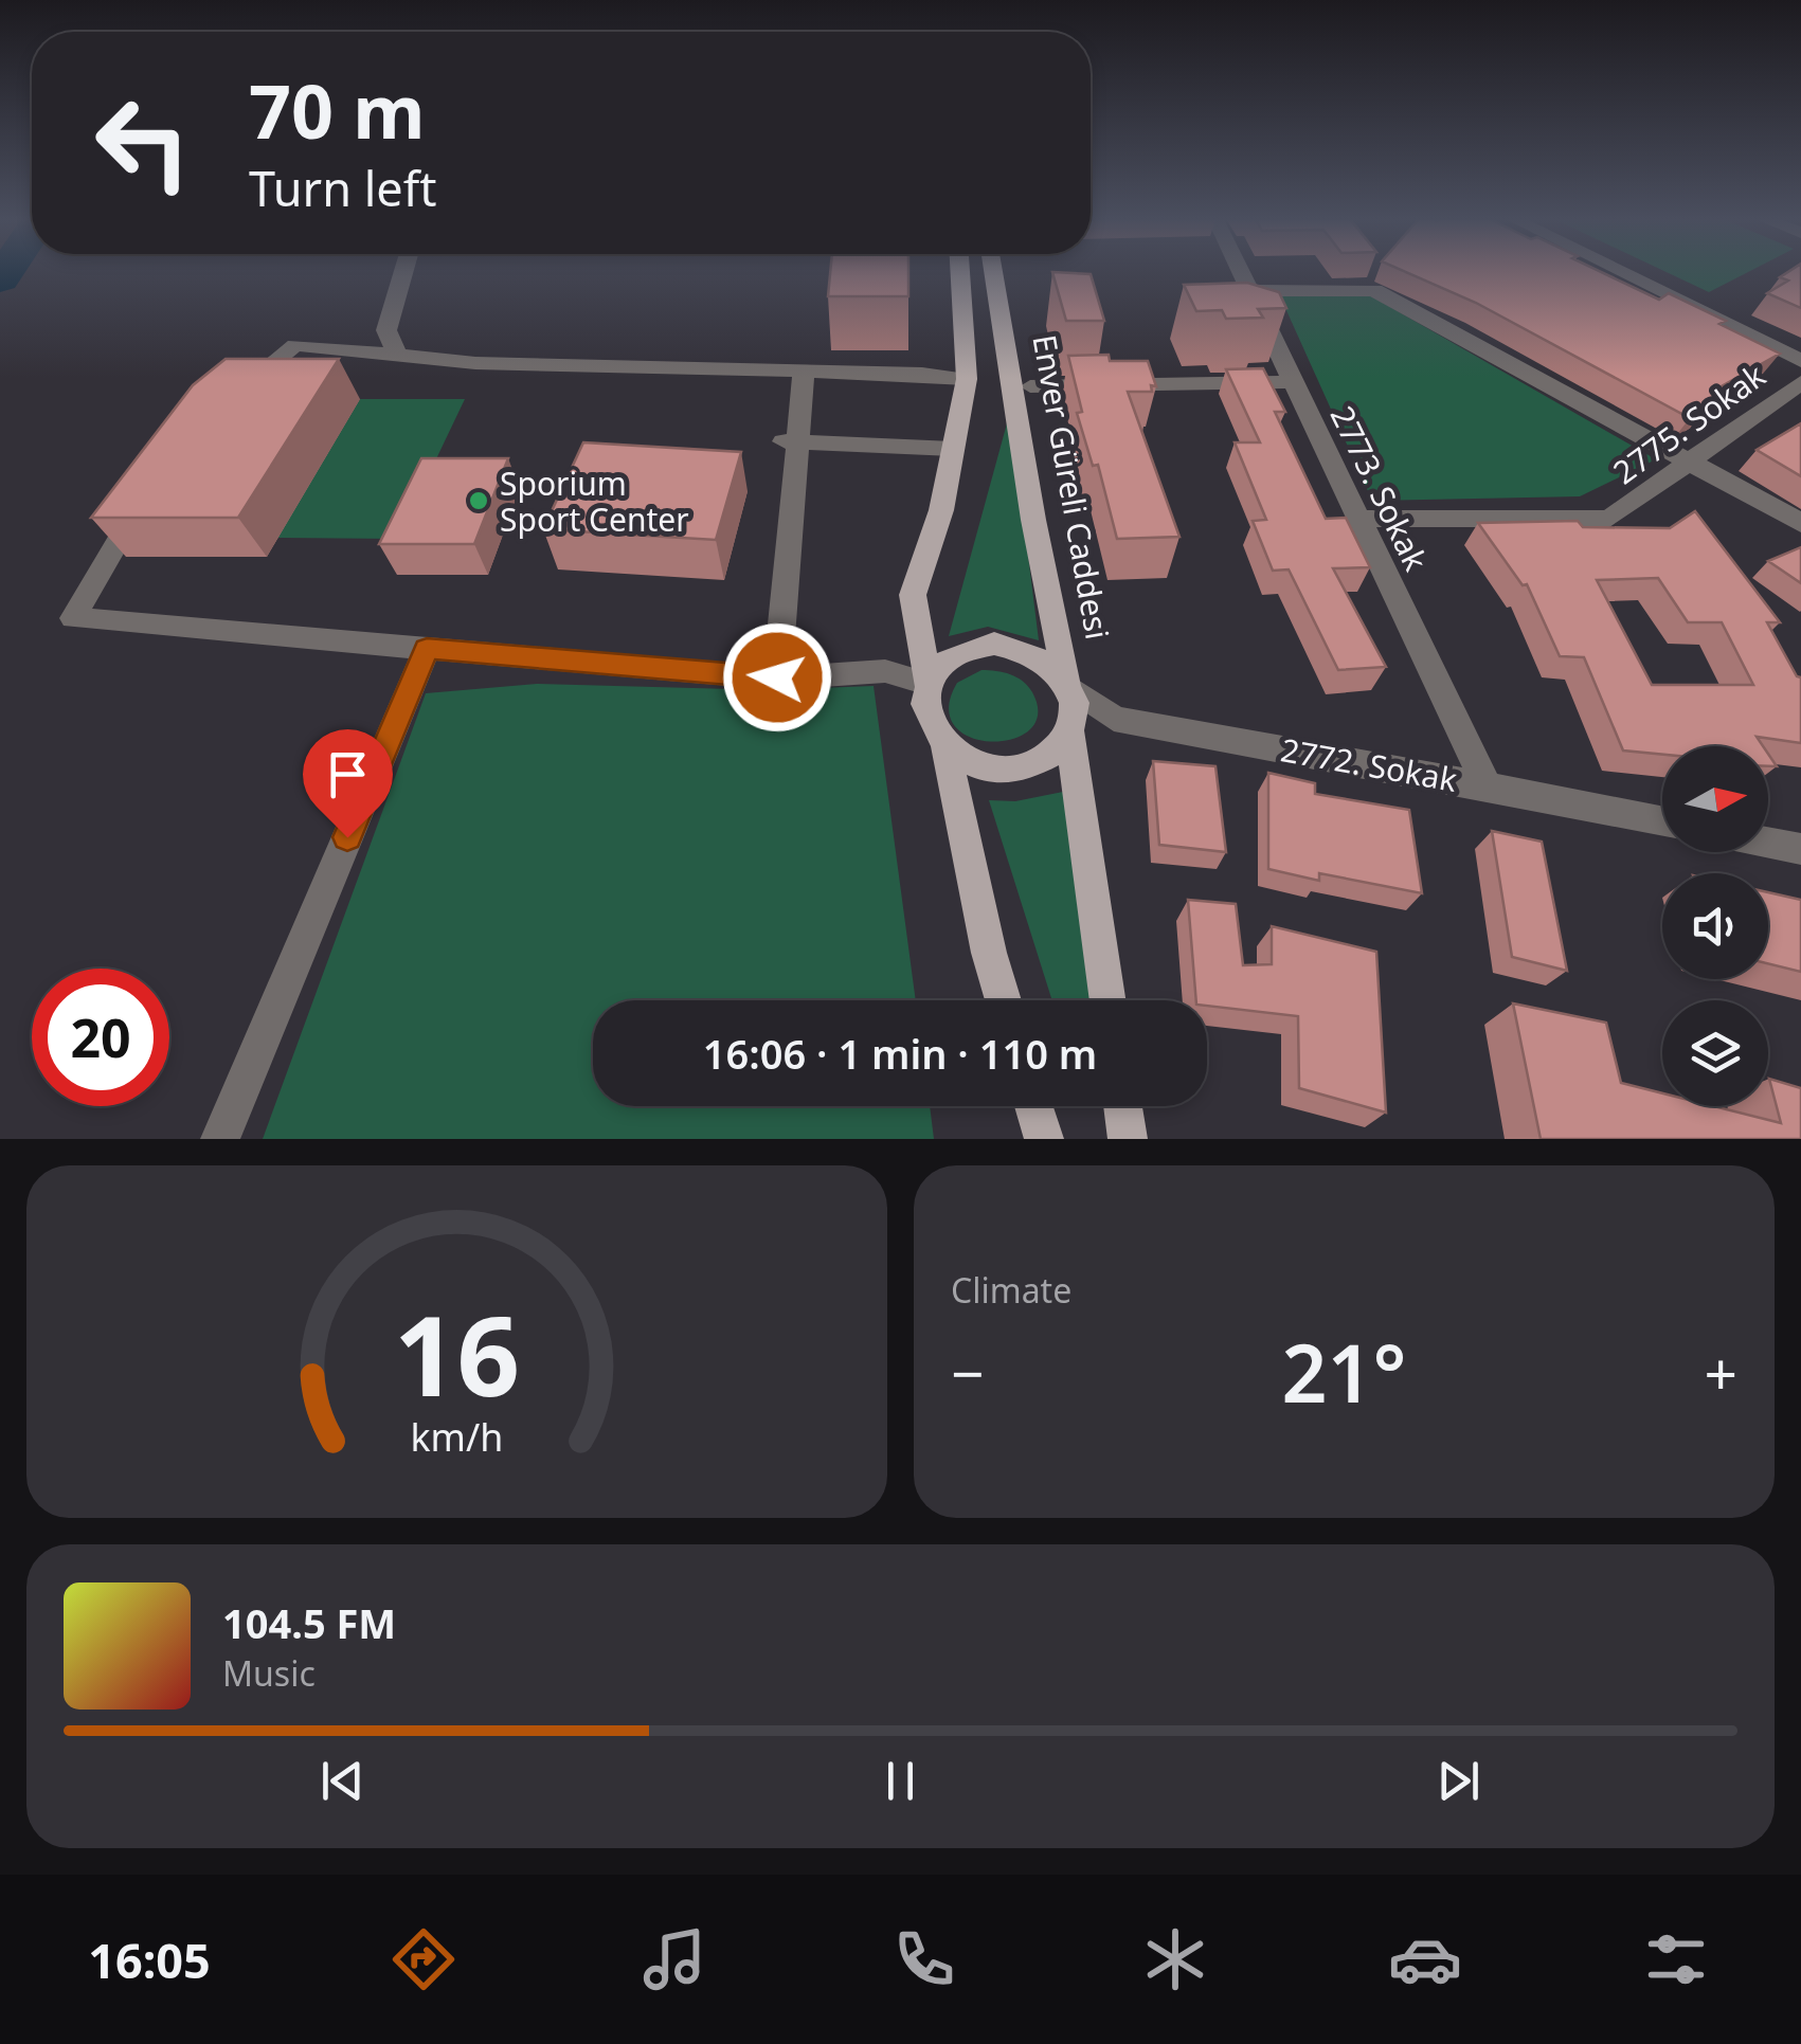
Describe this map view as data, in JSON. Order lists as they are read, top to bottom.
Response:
{
  "streets": {
    "main road": ["Enver Güreli Caddesi"],
    "street": ["2775. Sokak", "2773. Sokak", "2772. Sokak"]
  },
  "crossings": [
    ["2775. Sokak", "2773. Sokak"],
    ["Enver Güreli Caddesi", "2772. Sokak"],
    ["2773. Sokak", "2772. Sokak"]
  ],
  "places": ["Sporium Sport Center"],
  "north": "right",
  "page": {
    "turn": ["70 m", "Turn left"],
    "limit": "20",
    "trip": "16:06 · 1 min · 110 m",
    "tile": "Climate",
    "heat": ["−", "21°", "+"],
    "song": ["104.5 FM", "Music"],
    "tabs": "16:05",
    "gauge": ["16", "km/h"]
  }
}
